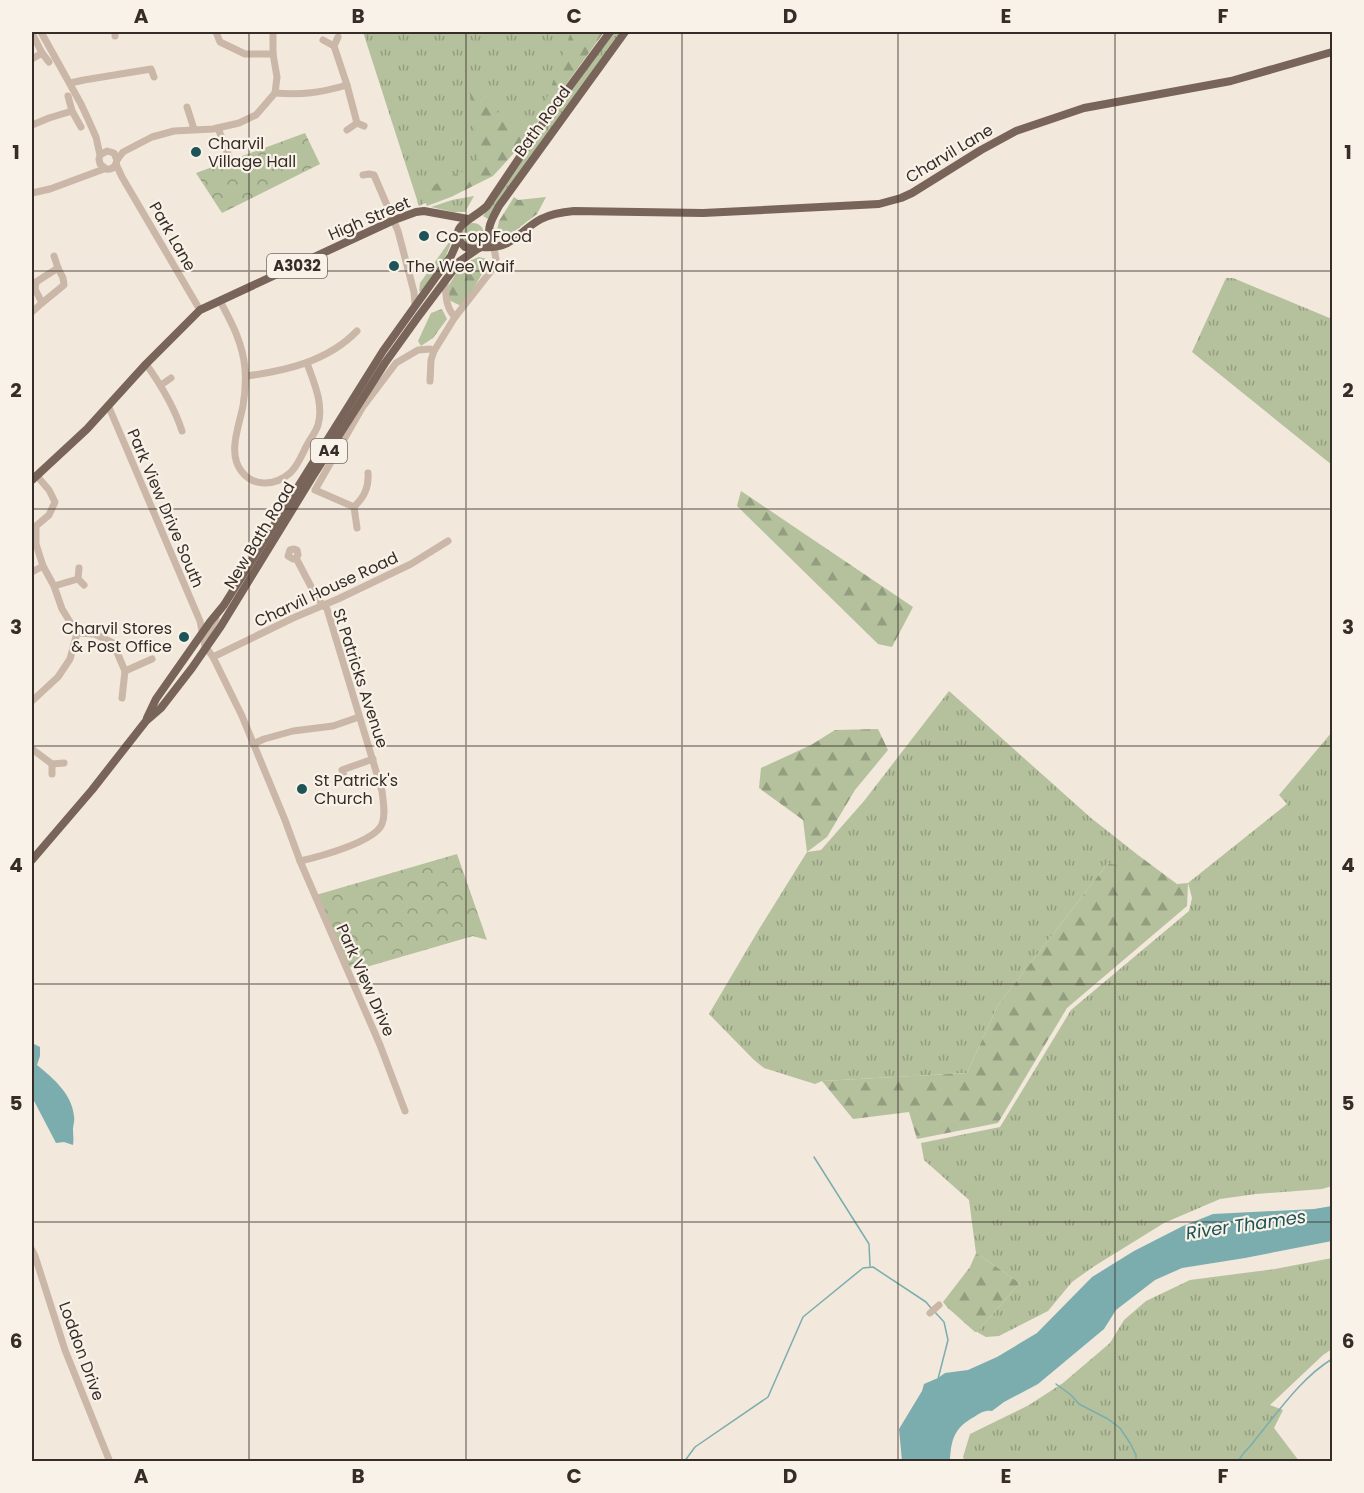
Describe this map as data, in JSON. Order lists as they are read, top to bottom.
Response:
{
  "streets": {
    "main road": [
      "Bath Road",
      "Charvil Lane",
      "High Street",
      "A3032",
      "A4",
      "New Bath Road"
    ],
    "street": [
      "Park Lane",
      "Park View Drive South",
      "Charvil House Road",
      "St Patricks Avenue",
      "Park View Drive",
      "Loddon Drive"
    ]
  },
  "crossings": [
    ["Bath Road", "Charvil Lane"],
    ["Bath Road", "High Street"],
    ["Bath Road", "New Bath Road"],
    ["Charvil Lane", "High Street"],
    ["Charvil Lane", "New Bath Road"],
    ["High Street", "Park Lane"],
    ["High Street", "A3032"],
    ["High Street", "Park View Drive South"],
    ["High Street", "New Bath Road"],
    ["A3032", "Park View Drive South"],
    ["Park View Drive South", "New Bath Road"],
    ["Park View Drive South", "Charvil House Road"],
    ["Park View Drive South", "Park View Drive"],
    ["Charvil House Road", "St Patricks Avenue"],
    ["St Patricks Avenue", "Park View Drive"]
  ],
  "water": ["River Thames"],
  "places": [
    "Charvil Village Hall",
    "Co-op Food",
    "The Wee Waif",
    "Charvil Stores & Post Office",
    "St Patrick's Church"
  ],
  "grid": {
    "columns": [
      "A",
      "B",
      "C",
      "D",
      "E",
      "F"
    ],
    "rows": [
      "1",
      "2",
      "3",
      "4",
      "5",
      "6"
    ]
  }
}
